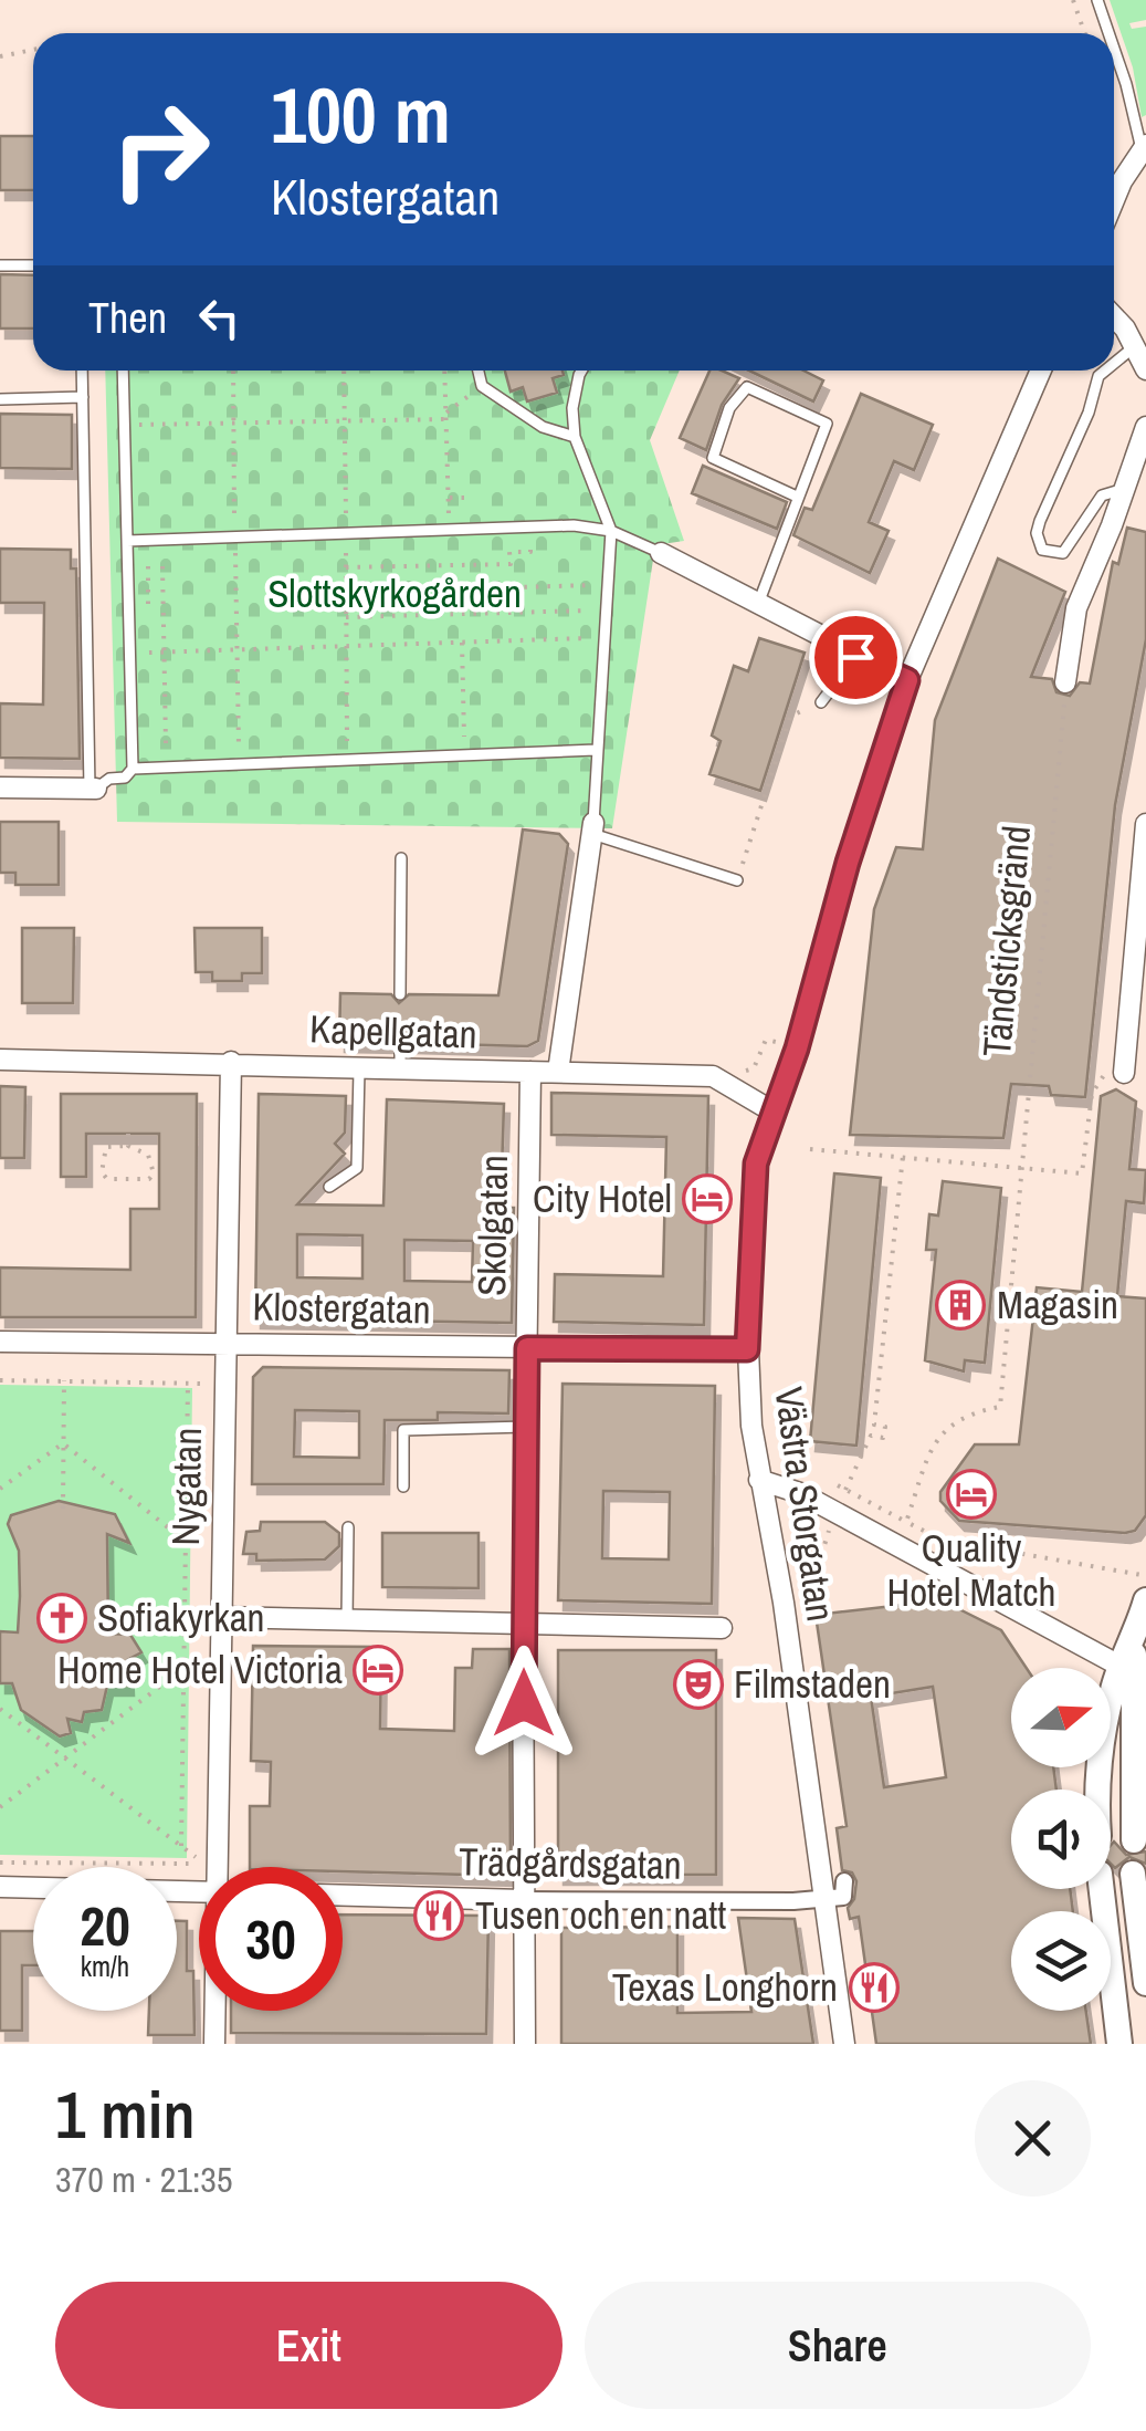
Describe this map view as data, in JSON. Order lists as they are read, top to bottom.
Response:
{
  "streets": {
    "street": [
      "Kapellgatan",
      "Skolgatan",
      "Klostergatan",
      "Nygatan",
      "Västra Storgatan",
      "Trädgårdsgatan"
    ],
    "path": ["Tändsticksgränd"]
  },
  "crossings": [
    ["Kapellgatan", "Skolgatan"],
    ["Kapellgatan", "Nygatan"],
    ["Kapellgatan", "Västra Storgatan"],
    ["Skolgatan", "Klostergatan"],
    ["Skolgatan", "Trädgårdsgatan"],
    ["Klostergatan", "Nygatan"],
    ["Klostergatan", "Västra Storgatan"],
    ["Västra Storgatan", "Trädgårdsgatan"]
  ],
  "parks": ["Slottskyrkogården"],
  "places": {
    "hotel": ["City Hotel", "Quality Hotel Match", "Home Hotel Victoria"],
    "building": ["Magasin"],
    "church": ["Sofiakyrkan"],
    "theatre": ["Filmstaden"],
    "restaurant": ["Tusen och en natt", "Texas Longhorn"]
  },
  "north": "right",
  "page": {
    "turn": ["100 m", "Klostergatan"],
    "then": "Then",
    "speed": "20 km/h",
    "limit": "30",
    "heading": ["1 min", "370 m · 21:35"],
    "buttons": ["Exit", "Share"]
  }
}
